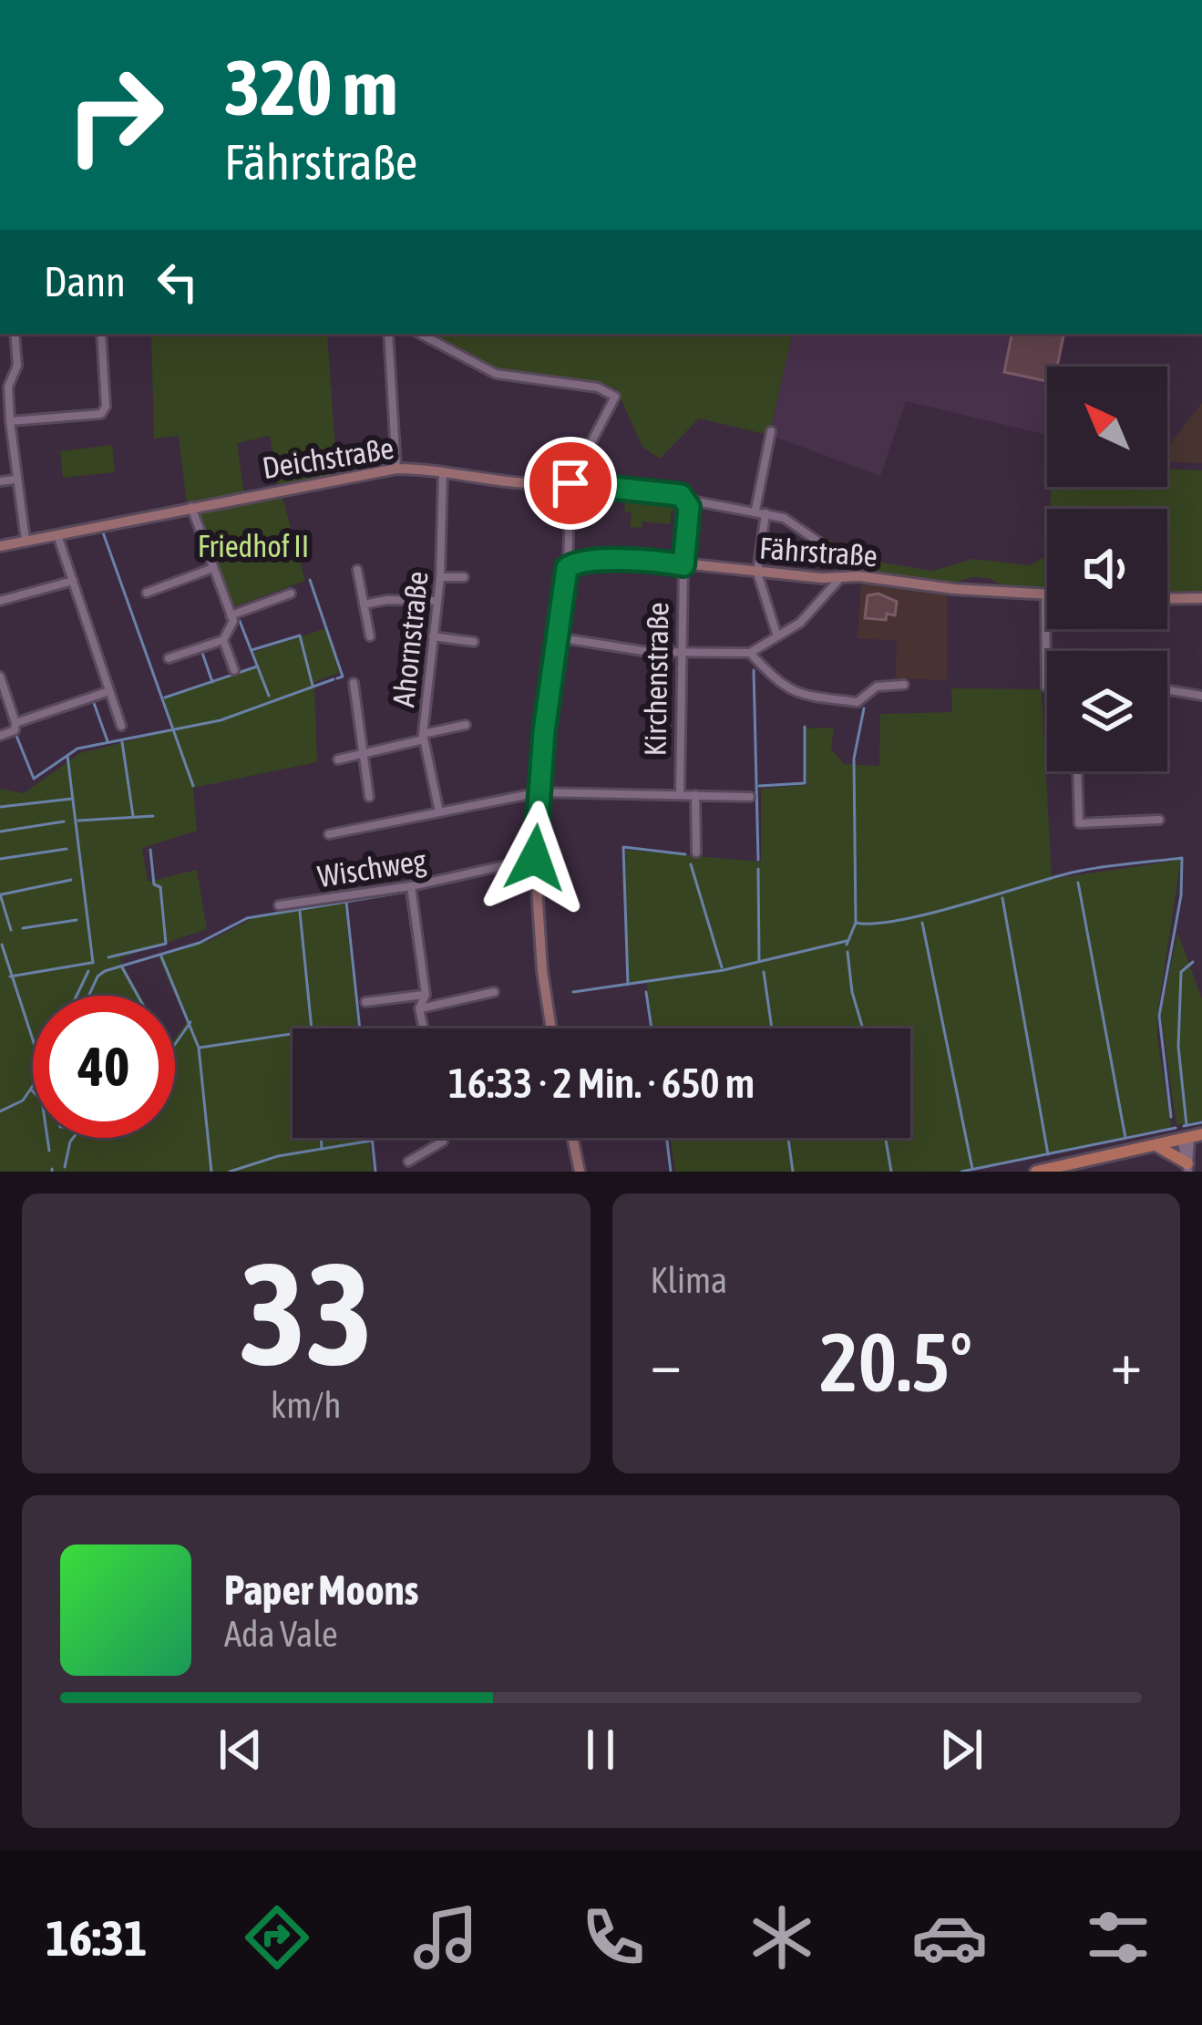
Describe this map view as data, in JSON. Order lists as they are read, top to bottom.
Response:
{
  "streets": {
    "street": [
      "Deichstraße",
      "Fährstraße",
      "Ahornstraße",
      "Kirchenstraße",
      "Wischweg"
    ]
  },
  "crossings": [
    ["Deichstraße", "Ahornstraße"],
    ["Deichstraße", "Kirchenstraße"],
    ["Fährstraße", "Kirchenstraße"]
  ],
  "parks": ["Friedhof II"],
  "north": "top left",
  "page": {
    "turn": ["320 m", "Fährstraße"],
    "then": "Dann",
    "limit": "40",
    "trip": "16:33 · 2 Min. · 650 m",
    "tile": [
      ["33", "km/h"],
      "Klima"
    ],
    "heat": ["−", "20.5°", "+"],
    "song": ["Paper Moons", "Ada Vale"],
    "tabs": "16:31"
  }
}
